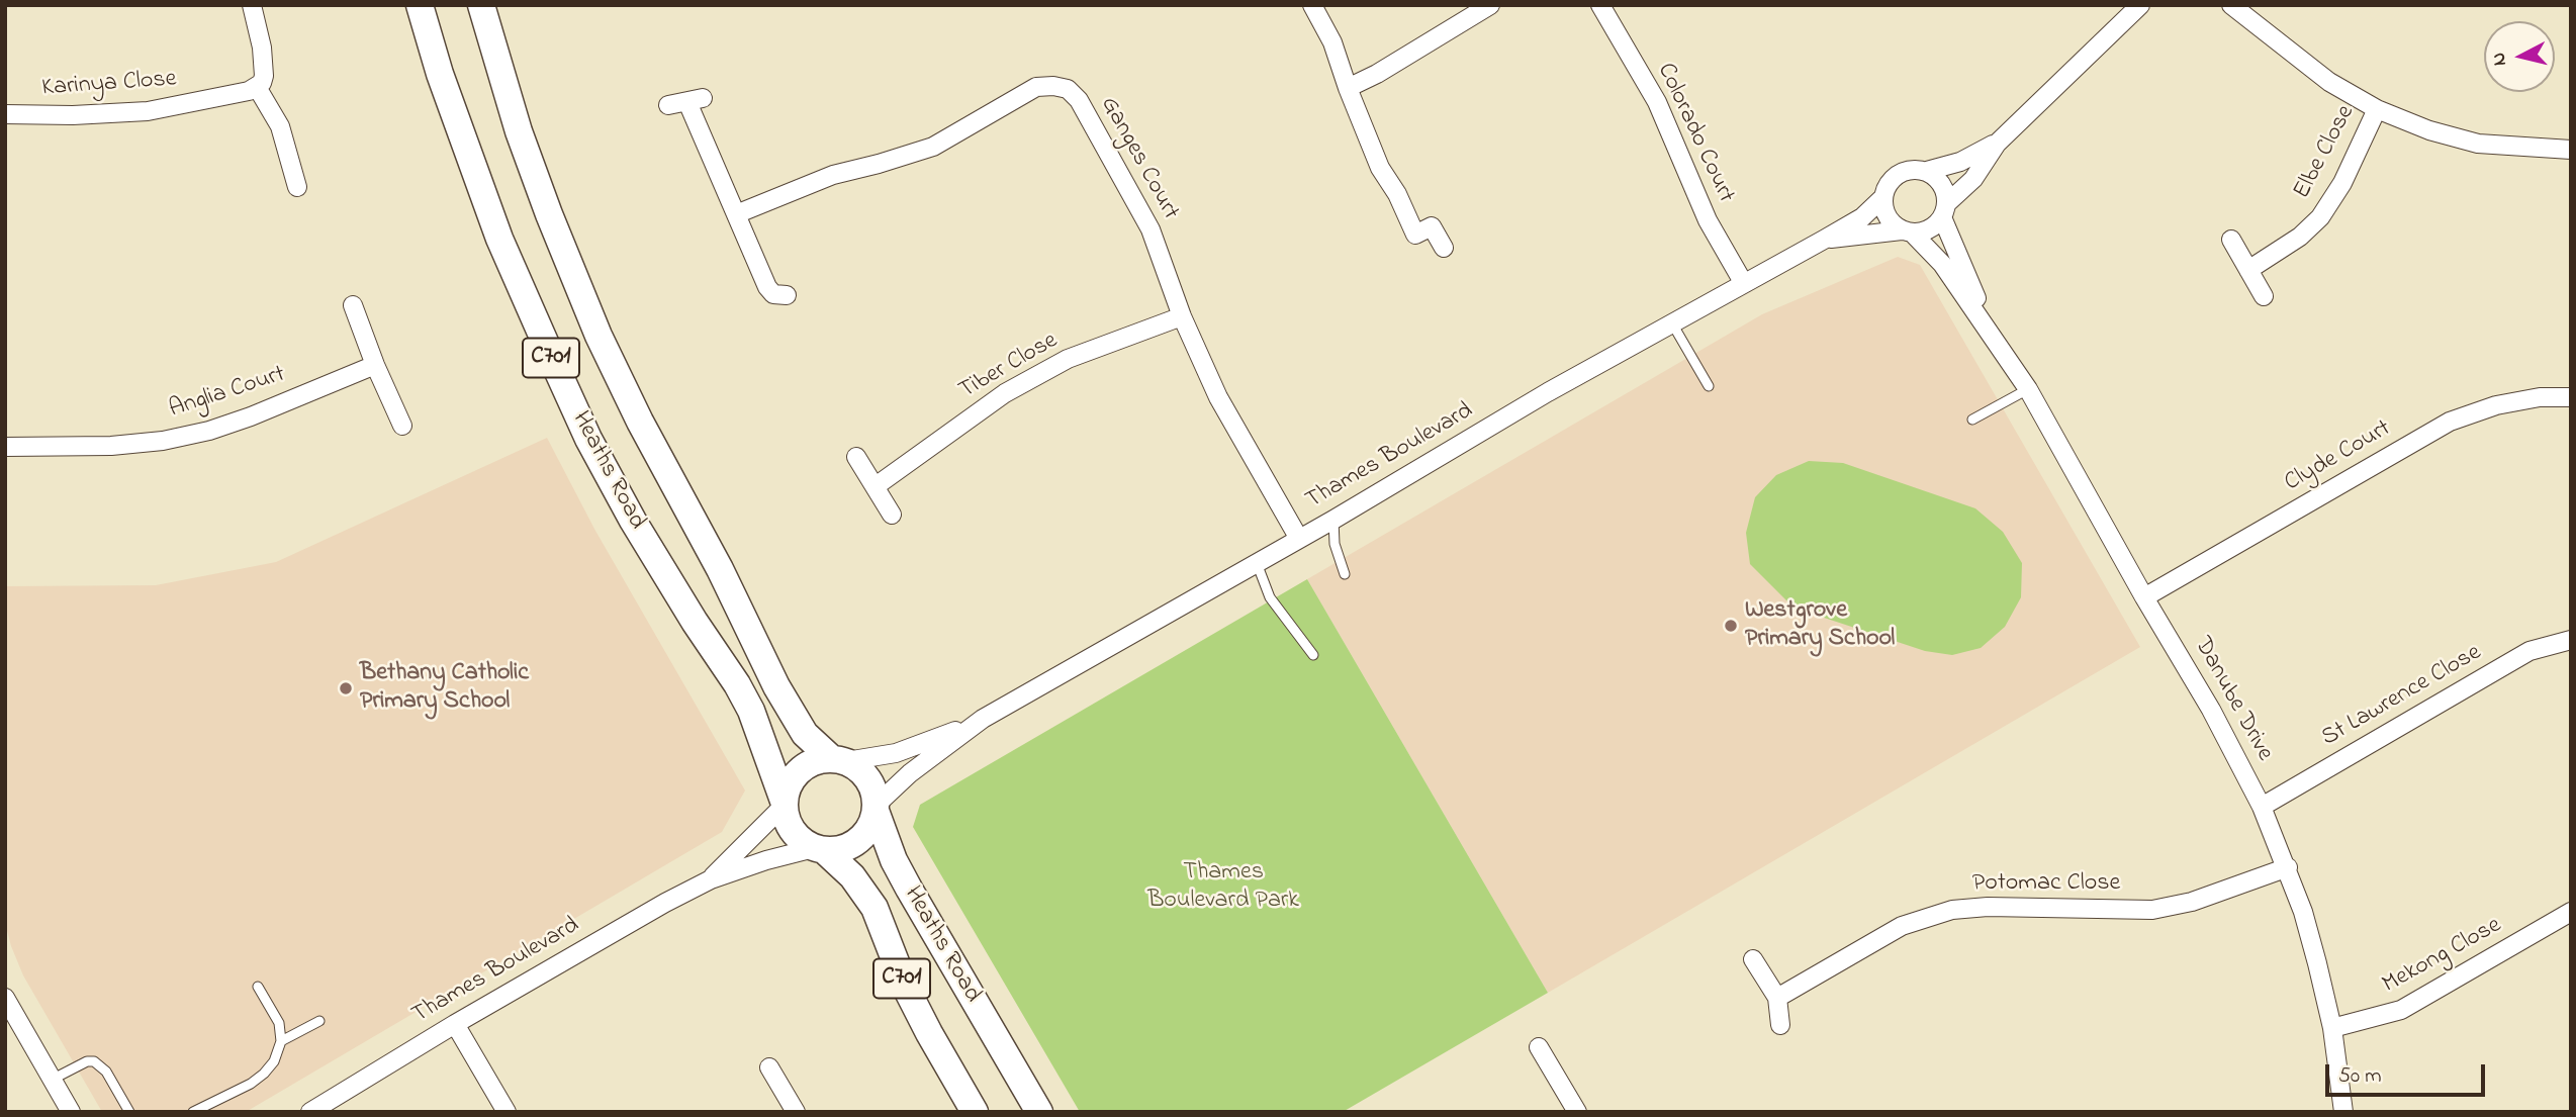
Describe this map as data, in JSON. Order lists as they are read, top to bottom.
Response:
{
  "streets": {
    "main road": ["C701", "Heaths Road"],
    "street": [
      "Karinya Close",
      "Colorado Court",
      "Elbe Close",
      "Ganges Court",
      "Tiber Close",
      "Anglia Court",
      "Thames Boulevard",
      "Clyde Court",
      "St Lawrence Close",
      "Danube Drive",
      "Potomac Close",
      "Mekong Close"
    ]
  },
  "crossings": [
    ["Colorado Court", "Thames Boulevard"],
    ["Ganges Court", "Tiber Close"],
    ["Ganges Court", "Thames Boulevard"],
    ["C701", "Thames Boulevard"],
    ["C701", "Heaths Road"],
    ["Thames Boulevard", "Heaths Road"],
    ["Thames Boulevard", "Danube Drive"],
    ["Clyde Court", "Danube Drive"],
    ["St Lawrence Close", "Danube Drive"],
    ["Danube Drive", "Potomac Close"],
    ["Danube Drive", "Mekong Close"]
  ],
  "parks": ["Thames Boulevard Park"],
  "places": ["Westgrove Primary School", "Bethany Catholic Primary School"],
  "scale_bar": "50 m",
  "north": "left"
}
